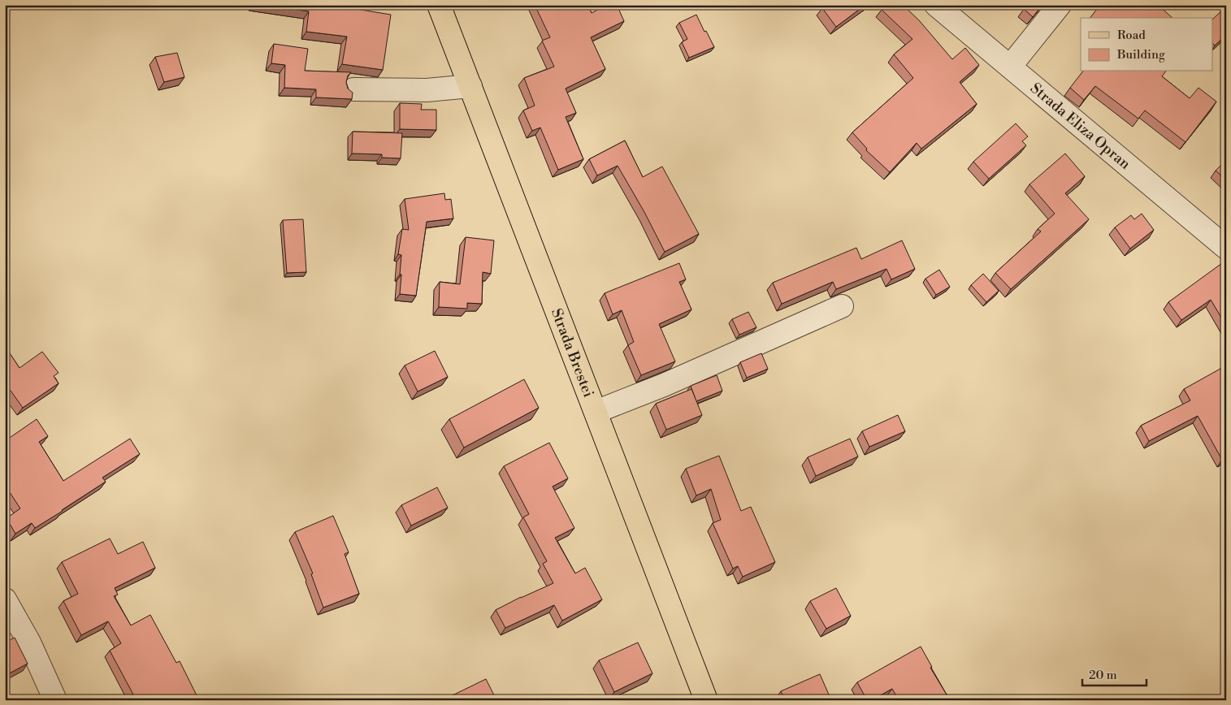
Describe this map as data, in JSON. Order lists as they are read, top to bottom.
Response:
{
  "streets": {
    "main road": ["Strada Brestei"],
    "street": ["Strada Eliza Opran"]
  },
  "legend": ["Road", "Building"],
  "scale_bar": "20 m"
}
